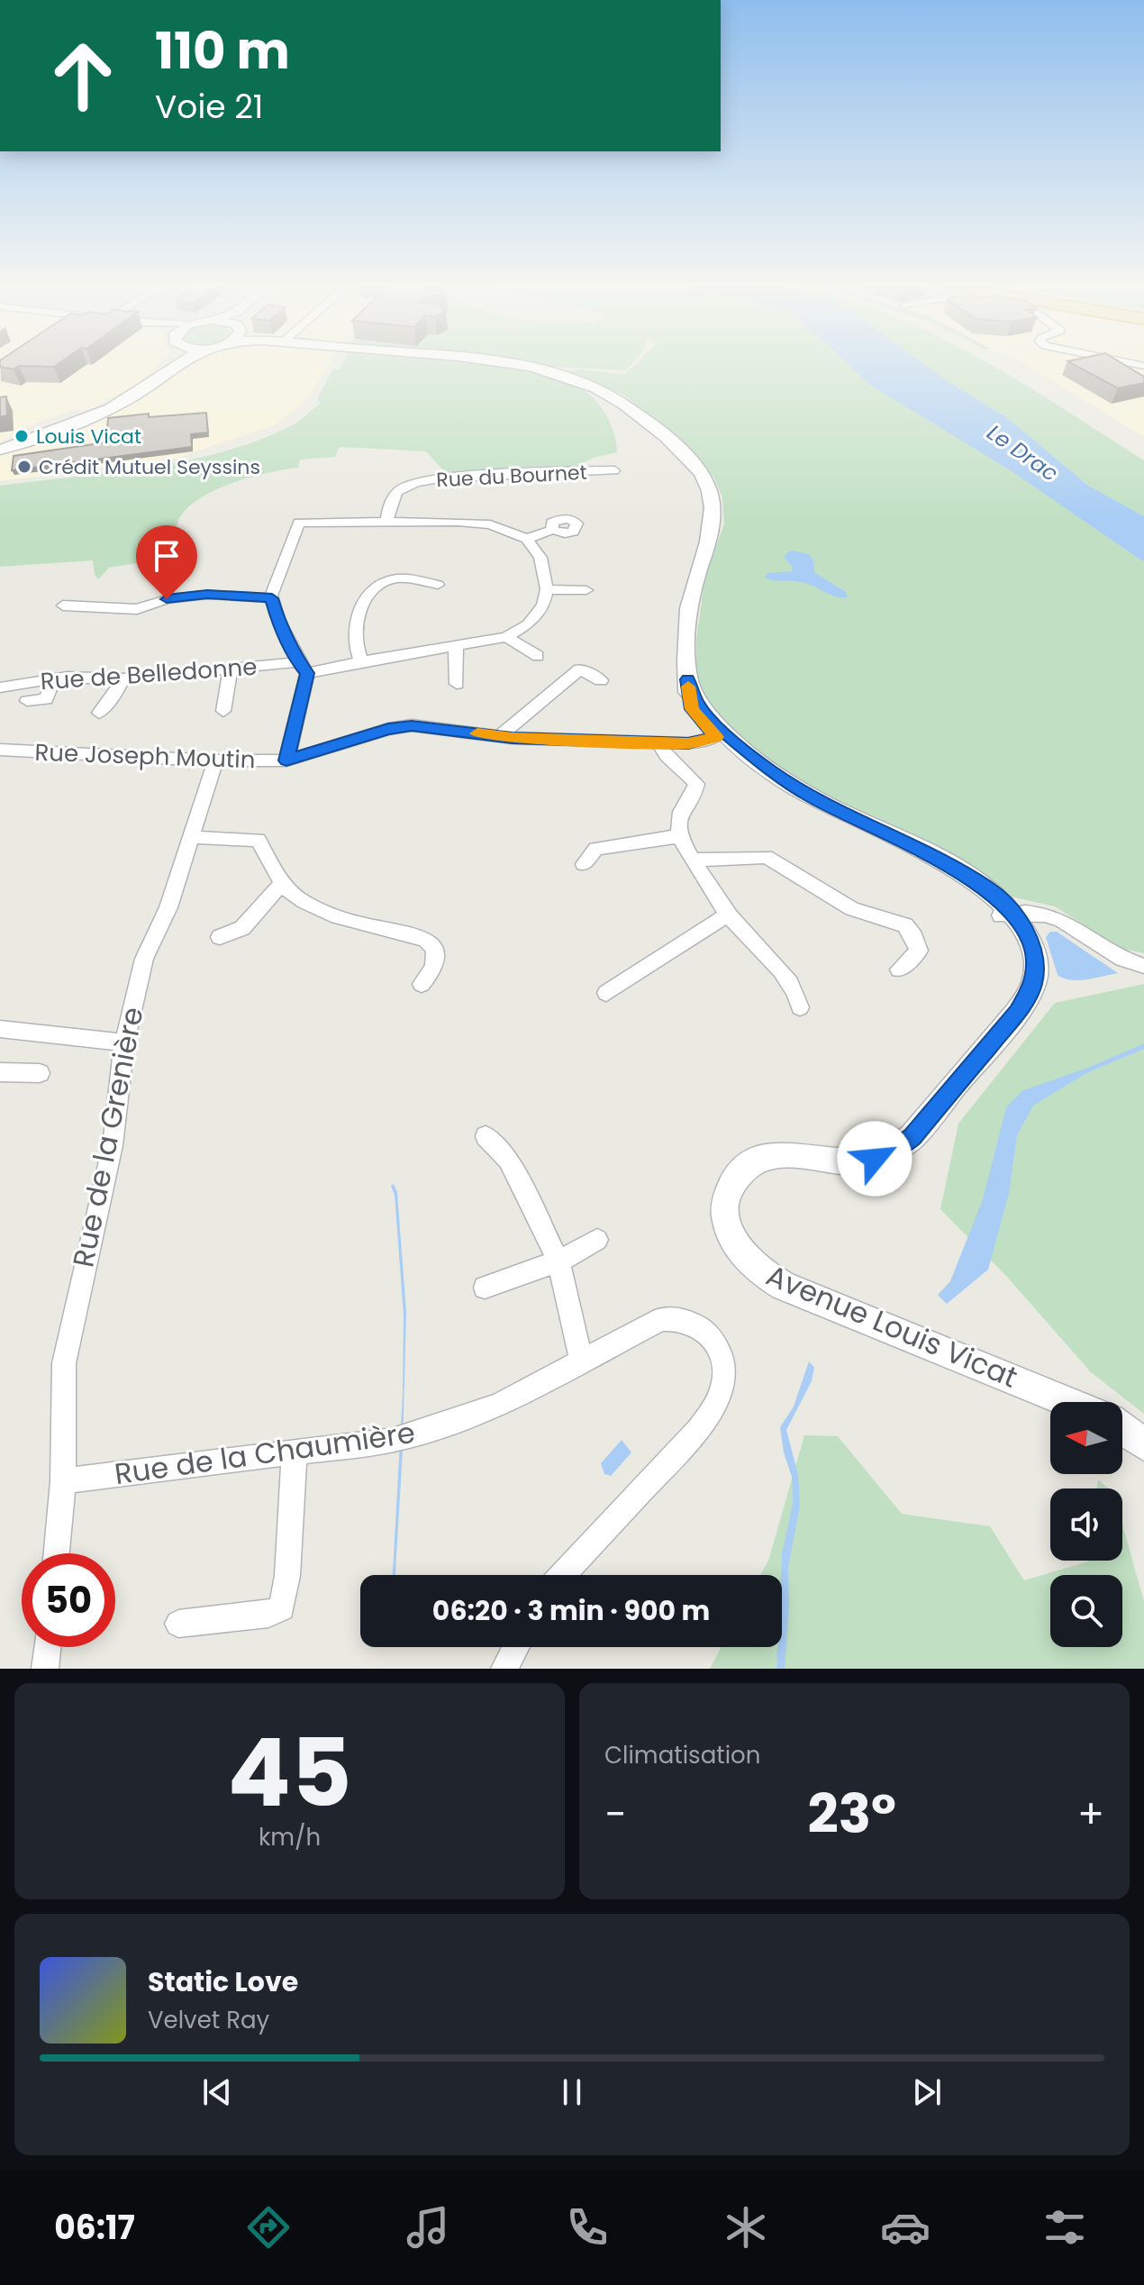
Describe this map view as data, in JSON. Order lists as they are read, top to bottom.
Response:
{
  "streets": {
    "main road": ["Avenue Louis Vicat"],
    "street": [
      "Rue du Bournet",
      "Rue de Belledonne",
      "Rue Joseph Moutin",
      "Rue de la Grenière",
      "Rue de la Chaumière"
    ]
  },
  "crossings": [
    ["Rue Joseph Moutin", "Rue de la Grenière"],
    ["Rue de la Grenière", "Rue de la Chaumière"]
  ],
  "water": ["Le Drac"],
  "places": ["Louis Vicat", "Crédit Mutuel Seyssins"],
  "north": "left",
  "page": {
    "turn": ["110 m", "Voie 21"],
    "limit": "50",
    "trip": "06:20 · 3 min · 900 m",
    "tile": [
      ["45", "km/h"],
      "Climatisation"
    ],
    "heat": ["−", "23°", "+"],
    "song": ["Static Love", "Velvet Ray"],
    "tabs": "06:17"
  }
}
